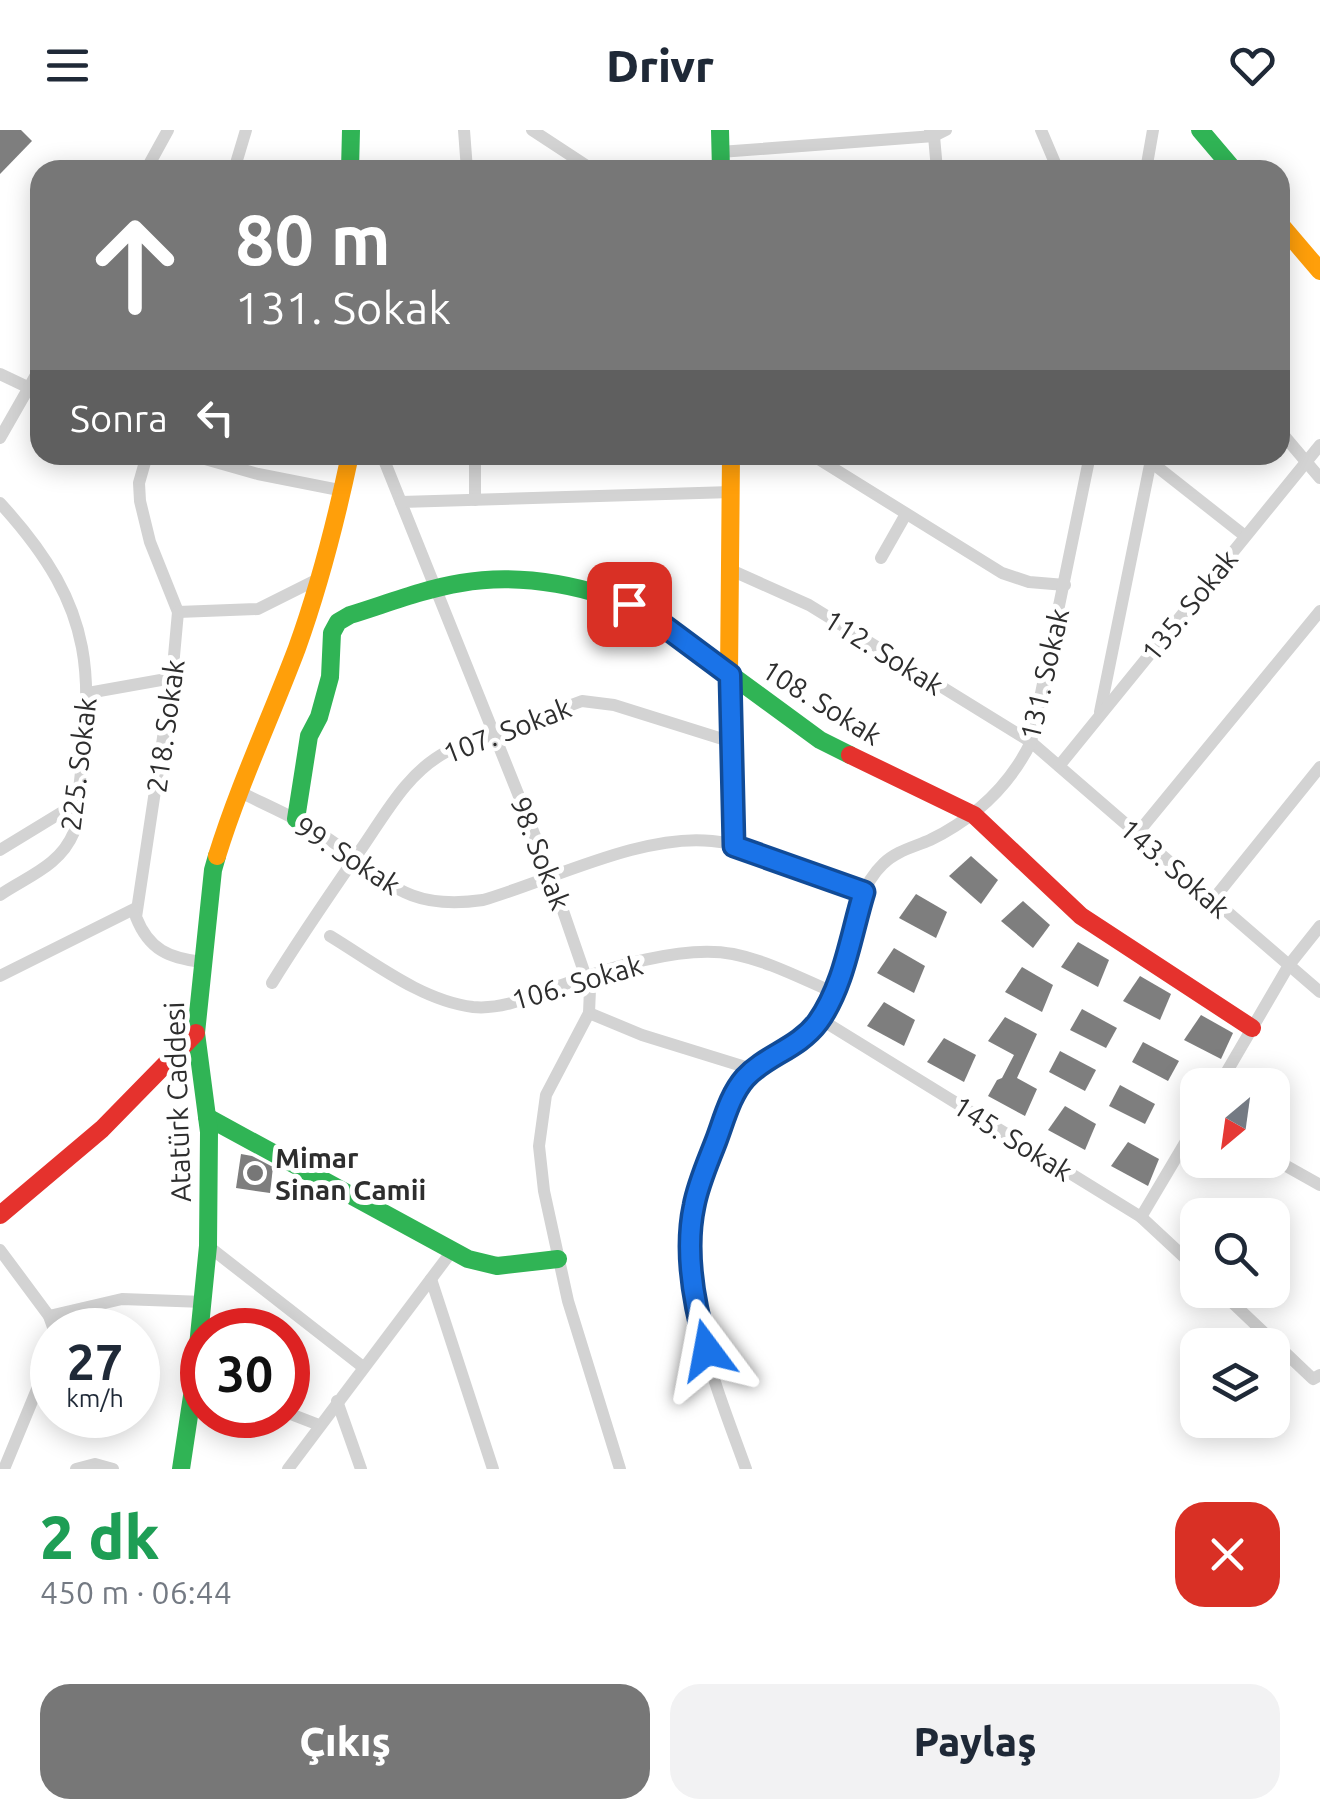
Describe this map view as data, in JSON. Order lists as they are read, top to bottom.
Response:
{
  "streets": {
    "street": [
      "135. Sokak",
      "112. Sokak",
      "131. Sokak",
      "108. Sokak",
      "218. Sokak",
      "107. Sokak",
      "225. Sokak",
      "98. Sokak",
      "99. Sokak",
      "143. Sokak",
      "106. Sokak",
      "Atatürk Caddesi",
      "145. Sokak"
    ]
  },
  "crossings": [
    ["135. Sokak", "143. Sokak"],
    ["112. Sokak", "131. Sokak"],
    ["112. Sokak", "143. Sokak"],
    ["131. Sokak", "108. Sokak"],
    ["131. Sokak", "99. Sokak"],
    ["131. Sokak", "143. Sokak"],
    ["131. Sokak", "106. Sokak"],
    ["131. Sokak", "145. Sokak"],
    ["108. Sokak", "98. Sokak"],
    ["108. Sokak", "99. Sokak"],
    ["107. Sokak", "98. Sokak"],
    ["107. Sokak", "99. Sokak"],
    ["98. Sokak", "99. Sokak"],
    ["98. Sokak", "106. Sokak"],
    ["99. Sokak", "Atatürk Caddesi"]
  ],
  "places": ["Mimar Sinan Camii"],
  "north": "bottom left",
  "page": {
    "header": "Drivr",
    "turn": ["80 m", "131. Sokak"],
    "then": "Sonra",
    "speed": "27 km/h",
    "limit": "30",
    "heading": ["2 dk", "450 m · 06:44"],
    "buttons": ["Çıkış", "Paylaş"]
  }
}
